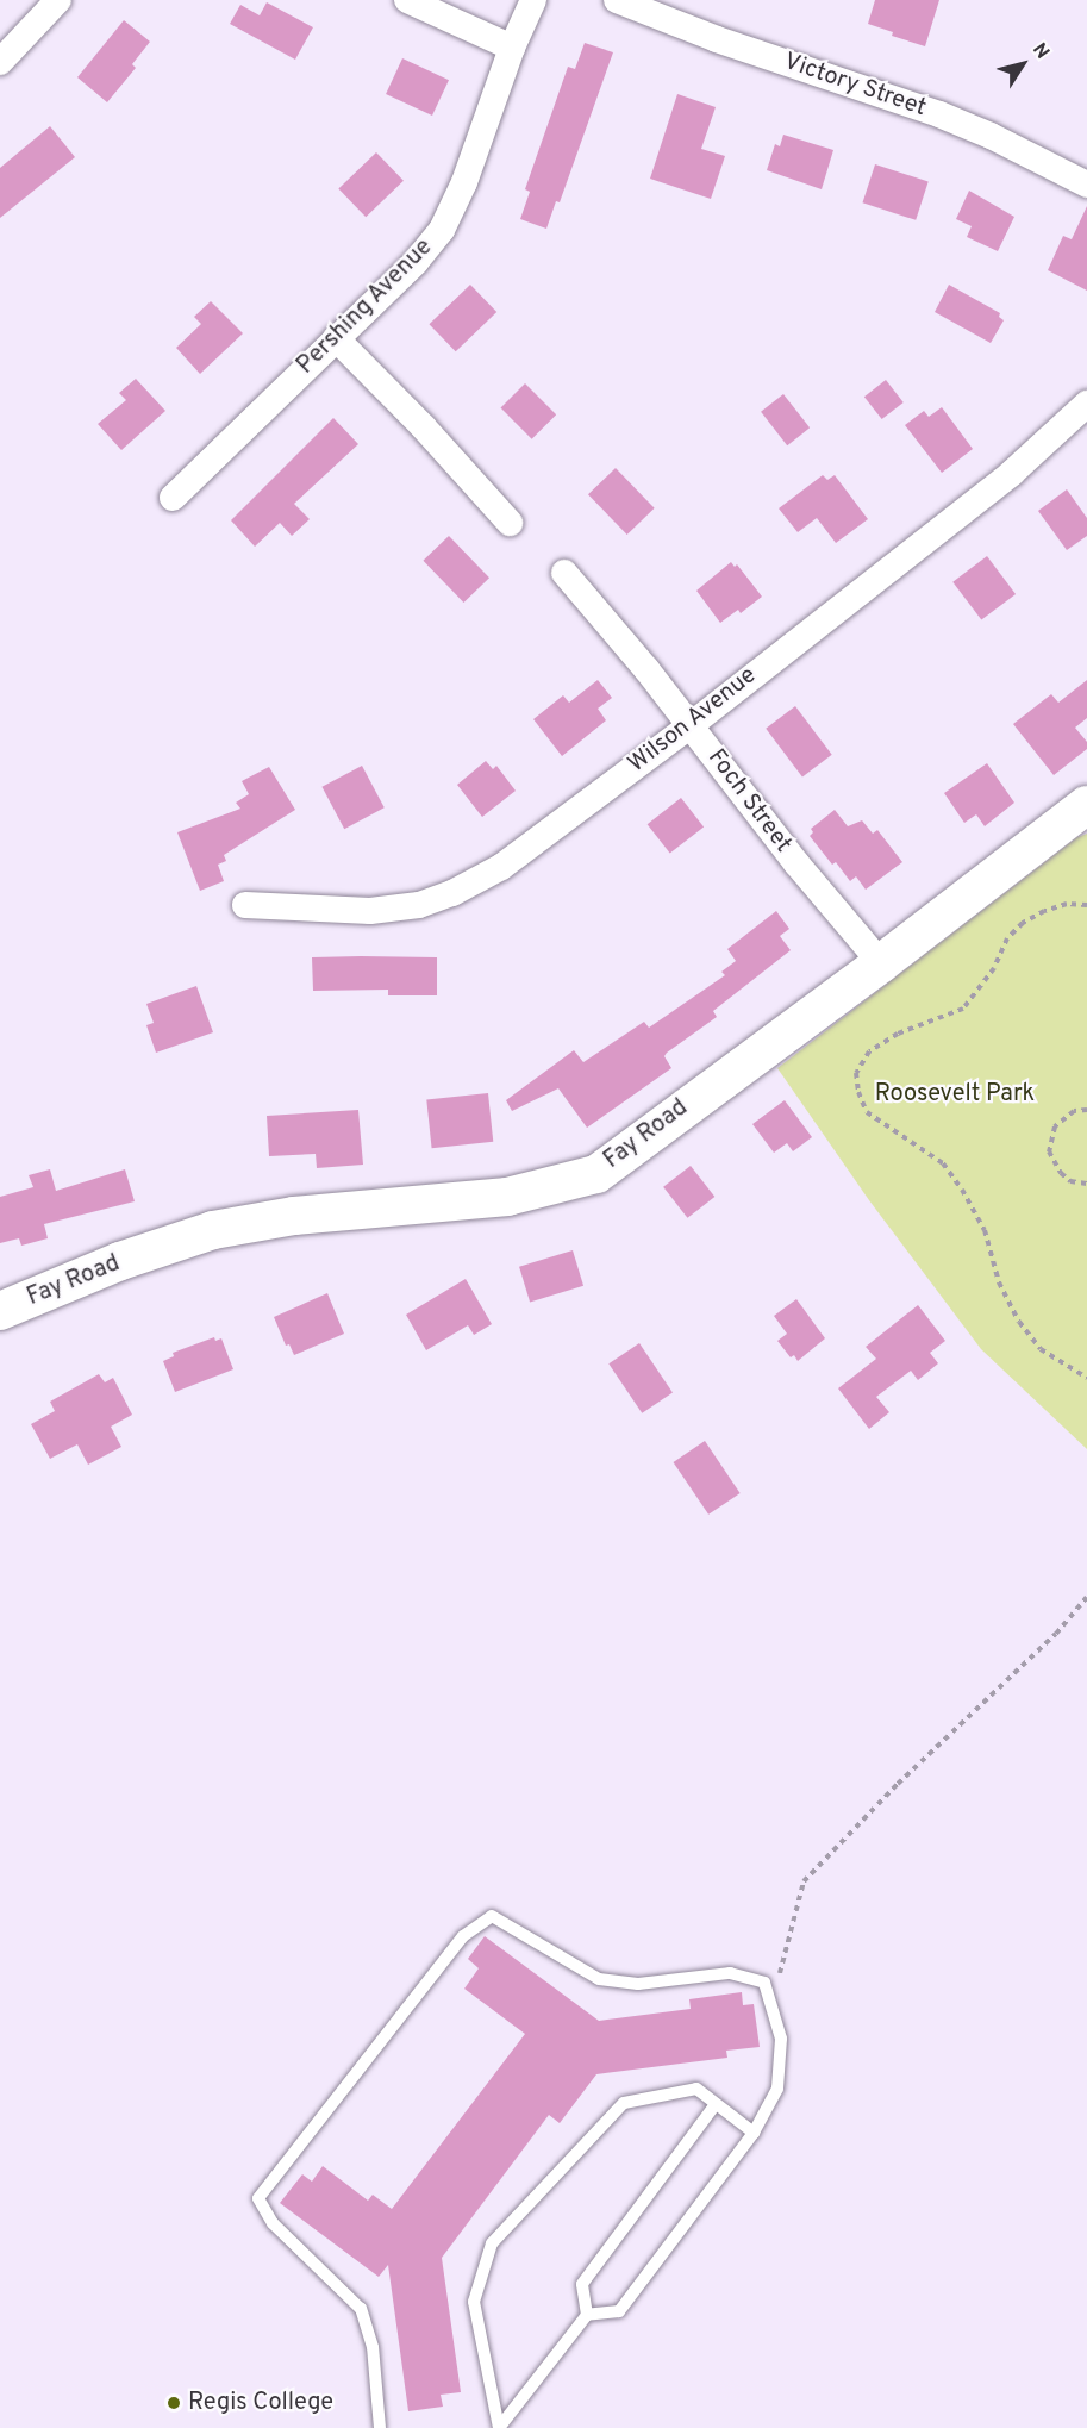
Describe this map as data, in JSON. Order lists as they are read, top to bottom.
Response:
{
  "streets": {
    "street": [
      "Victory Street",
      "Pershing Avenue",
      "Wilson Avenue",
      "Foch Street",
      "Fay Road"
    ]
  },
  "crossings": [
    ["Wilson Avenue", "Foch Street"],
    ["Foch Street", "Fay Road"]
  ],
  "parks": ["Roosevelt Park"],
  "places": ["Regis College"],
  "north": "top right"
}
